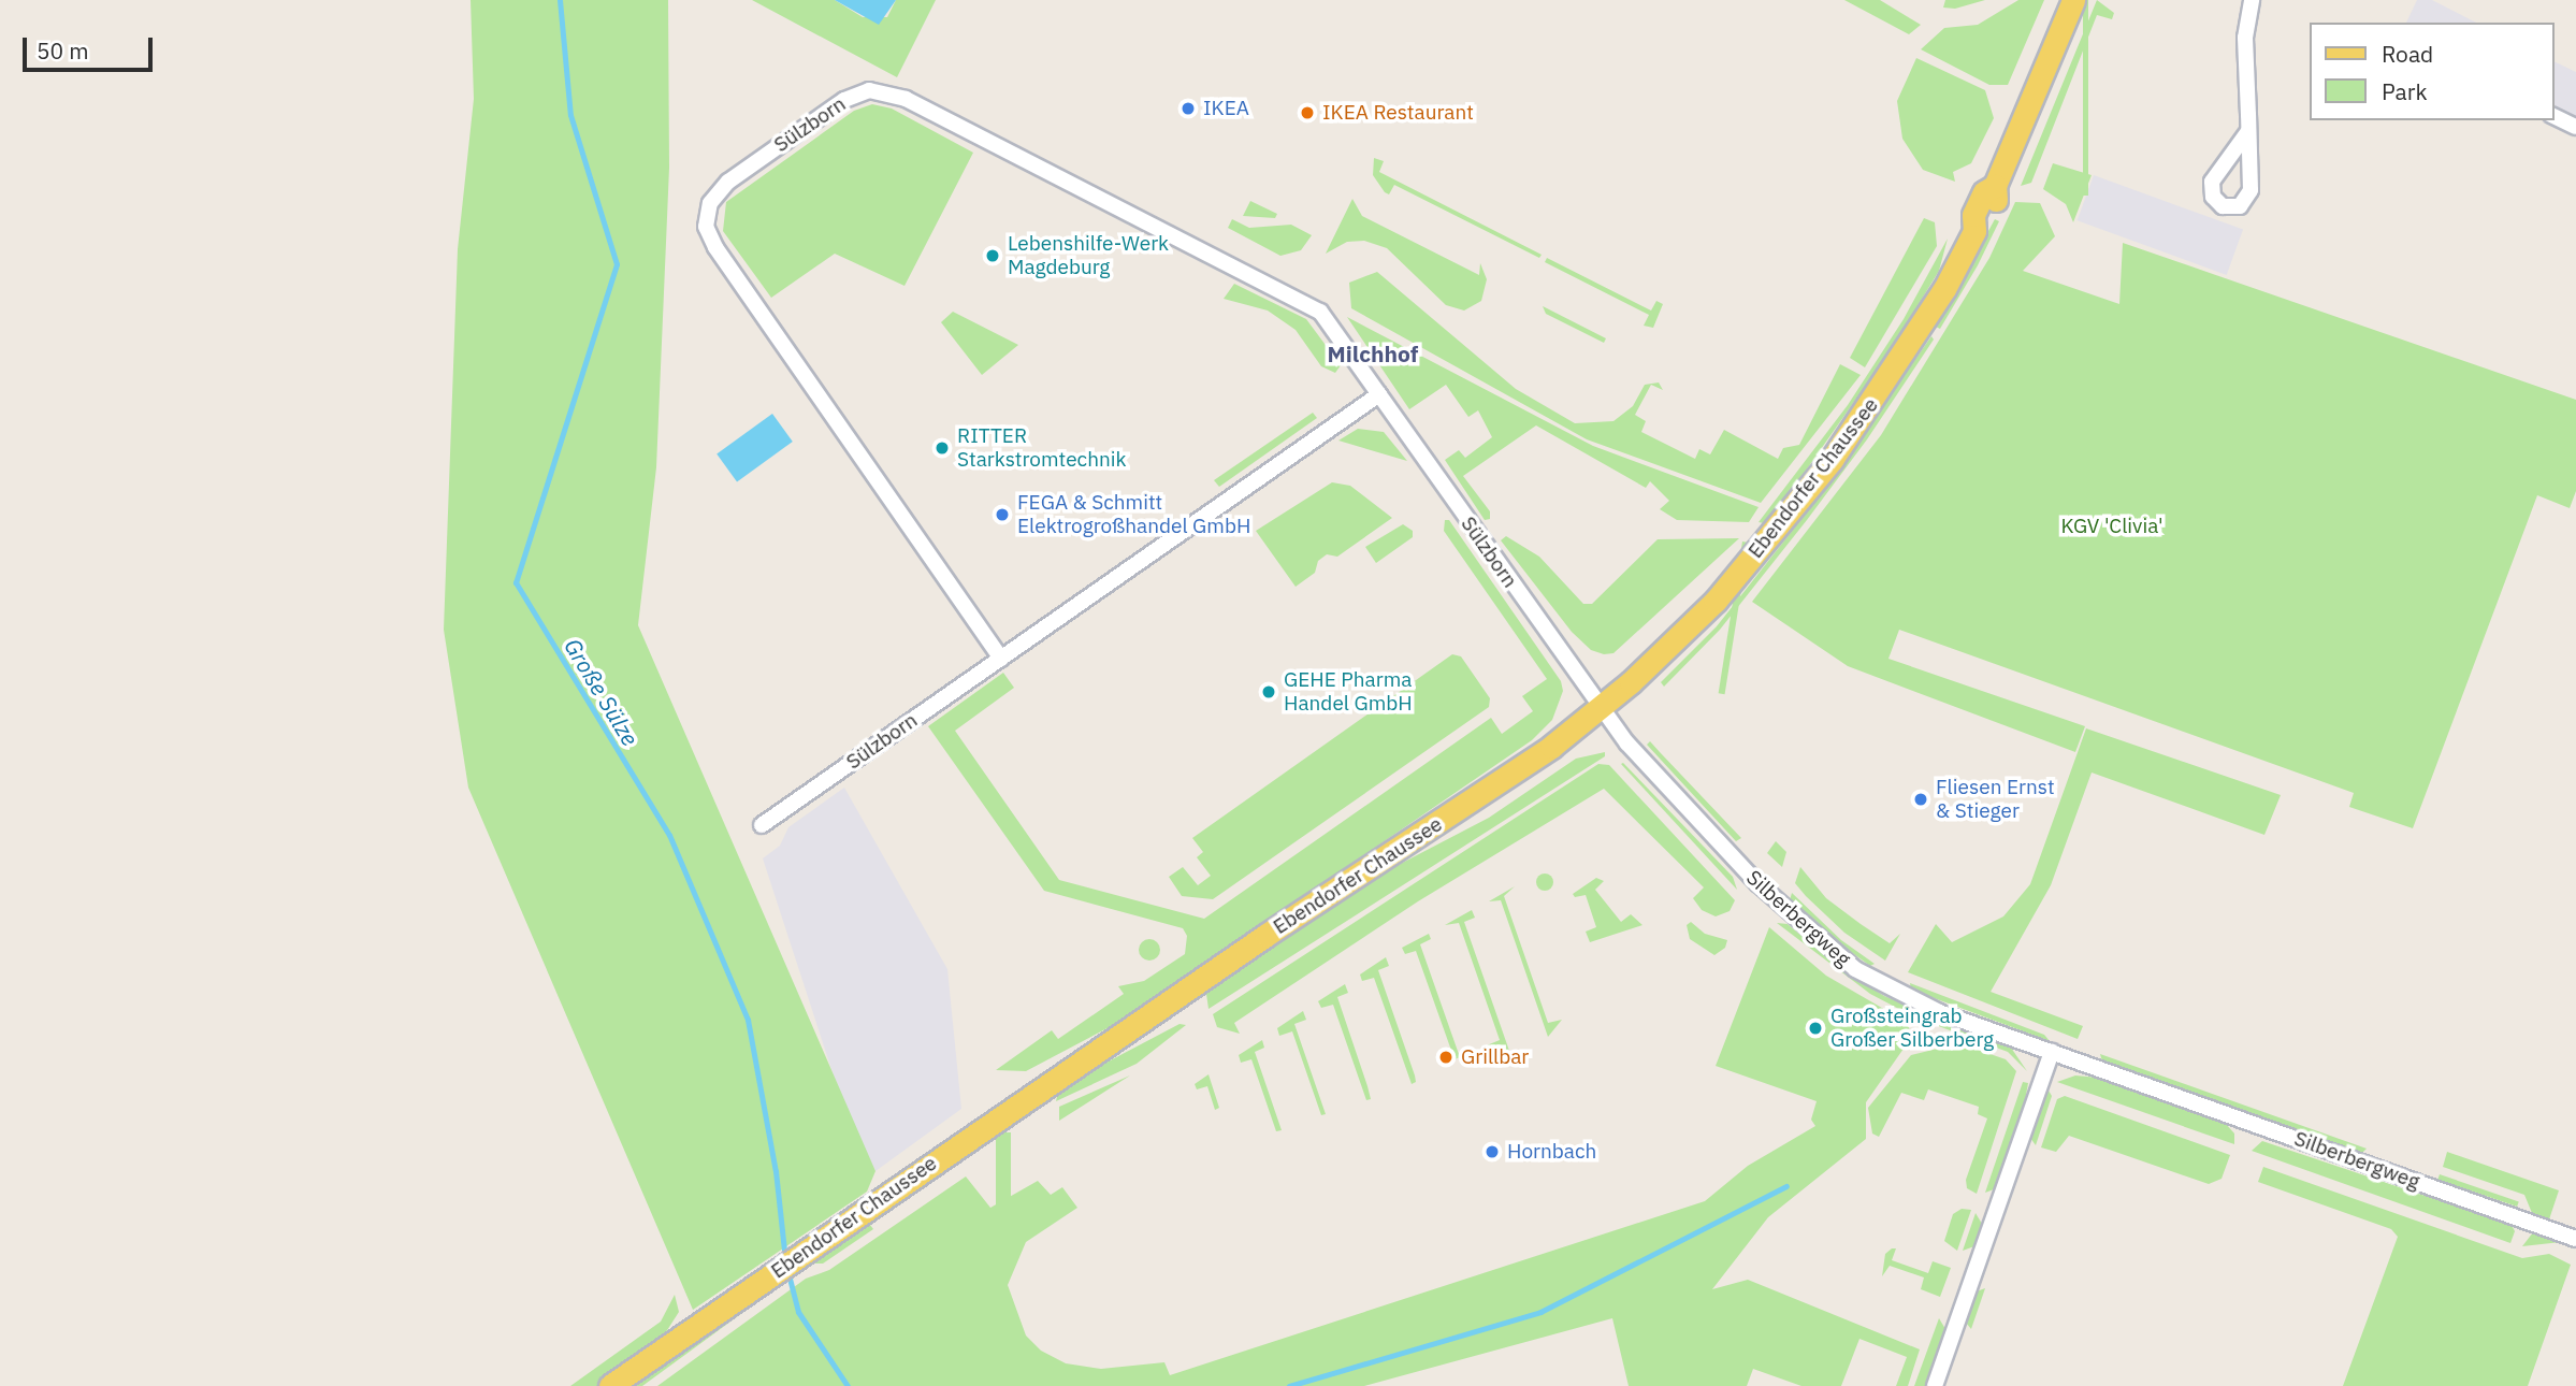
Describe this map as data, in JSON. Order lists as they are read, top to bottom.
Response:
{
  "streets": {
    "main road": ["Ebendorfer Chaussee"],
    "street": ["Sülzborn", "Silberbergweg"]
  },
  "crossings": [
    ["Sülzborn", "Ebendorfer Chaussee"],
    ["Sülzborn", "Silberbergweg"],
    ["Ebendorfer Chaussee", "Silberbergweg"]
  ],
  "districts": ["Milchhof"],
  "water": ["Große Sülze"],
  "parks": ["KGV 'Clivia'"],
  "places": [
    "IKEA",
    "IKEA Restaurant",
    "Lebenshilfe-Werk Magdeburg",
    "RITTER Starkstromtechnik",
    "FEGA & Schmitt Elektrogroßhandel GmbH",
    "GEHE Pharma Handel GmbH",
    "Fliesen Ernst & Stieger",
    "Großsteingrab Großer Silberberg",
    "Grillbar",
    "Hornbach"
  ],
  "legend": ["Road", "Park"],
  "scale_bar": "50 m"
}
